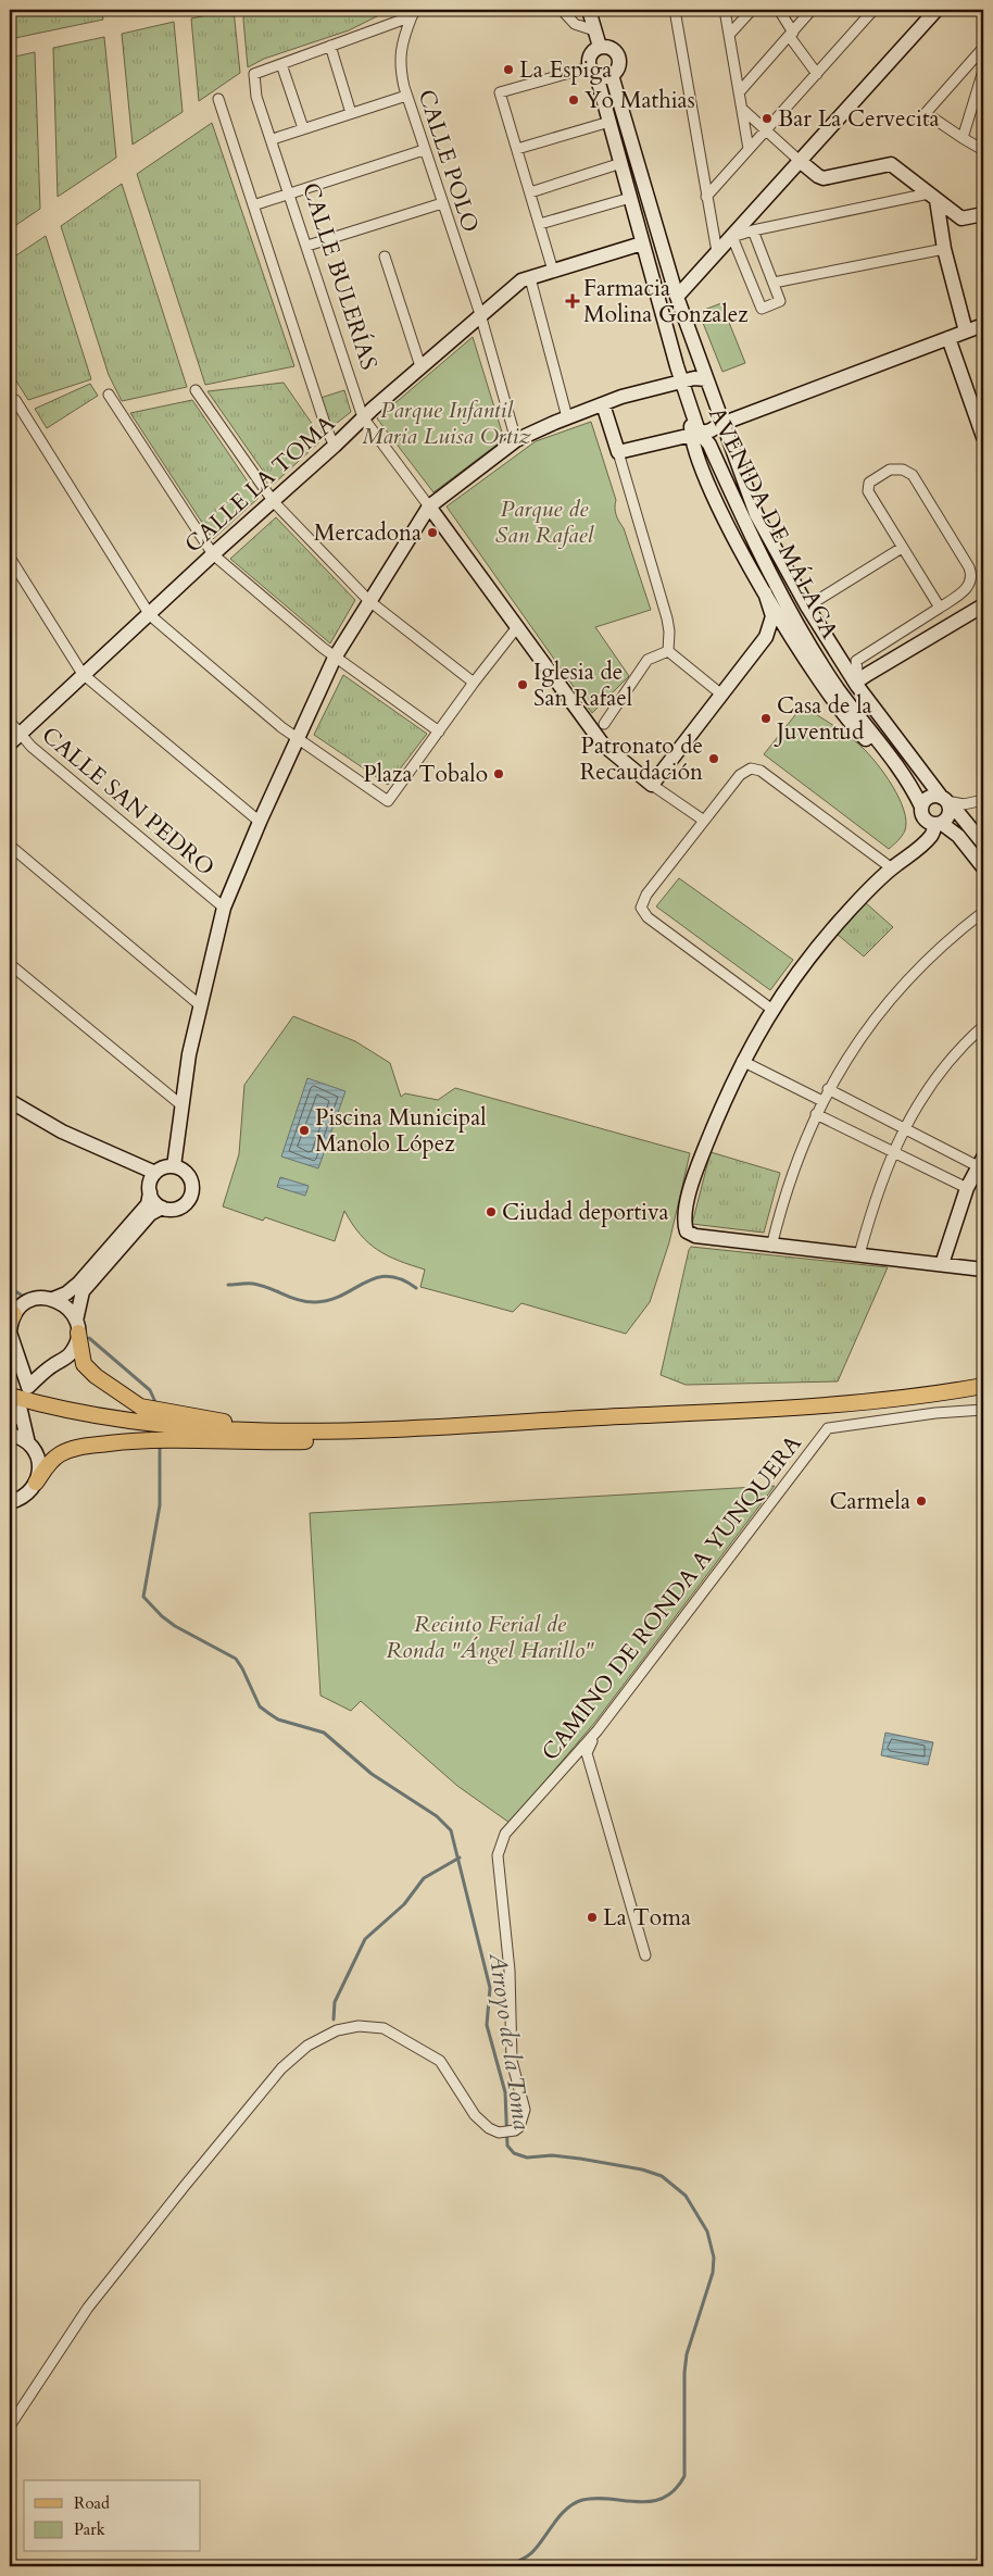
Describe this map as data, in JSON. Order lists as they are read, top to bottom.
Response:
{
  "streets": {
    "street": [
      "CALLE POLO",
      "CALLE BULERÍAS",
      "CALLE LA TOMA",
      "AVENIDA DE MÁLAGA",
      "CALLE SAN PEDRO",
      "CAMINO DE RONDA A YUNQUERA"
    ]
  },
  "crossings": [
    ["CALLE POLO", "CALLE LA TOMA"],
    ["CALLE BULERÍAS", "CALLE LA TOMA"],
    ["CALLE LA TOMA", "AVENIDA DE MÁLAGA"],
    ["CALLE LA TOMA", "CALLE SAN PEDRO"]
  ],
  "water": ["Arroyo de la Toma"],
  "parks": ["Parque Infantil Maria Luisa Ortiz", "Parque de San Rafael", "Recinto Ferial de Ronda \"Ángel Harillo\""],
  "places": {
    "other": [
      "La Espiga",
      "Yo Mathias",
      "Bar La Cervecita",
      "Mercadona",
      "Iglesia de San Rafael",
      "Casa de la Juventud",
      "Patronato de Recaudación",
      "Plaza Tobalo",
      "Piscina Municipal Manolo López",
      "Ciudad deportiva",
      "Carmela",
      "La Toma"
    ],
    "health": ["Farmacia Molina Gonzalez"]
  },
  "legend": ["Road", "Park"]
}
